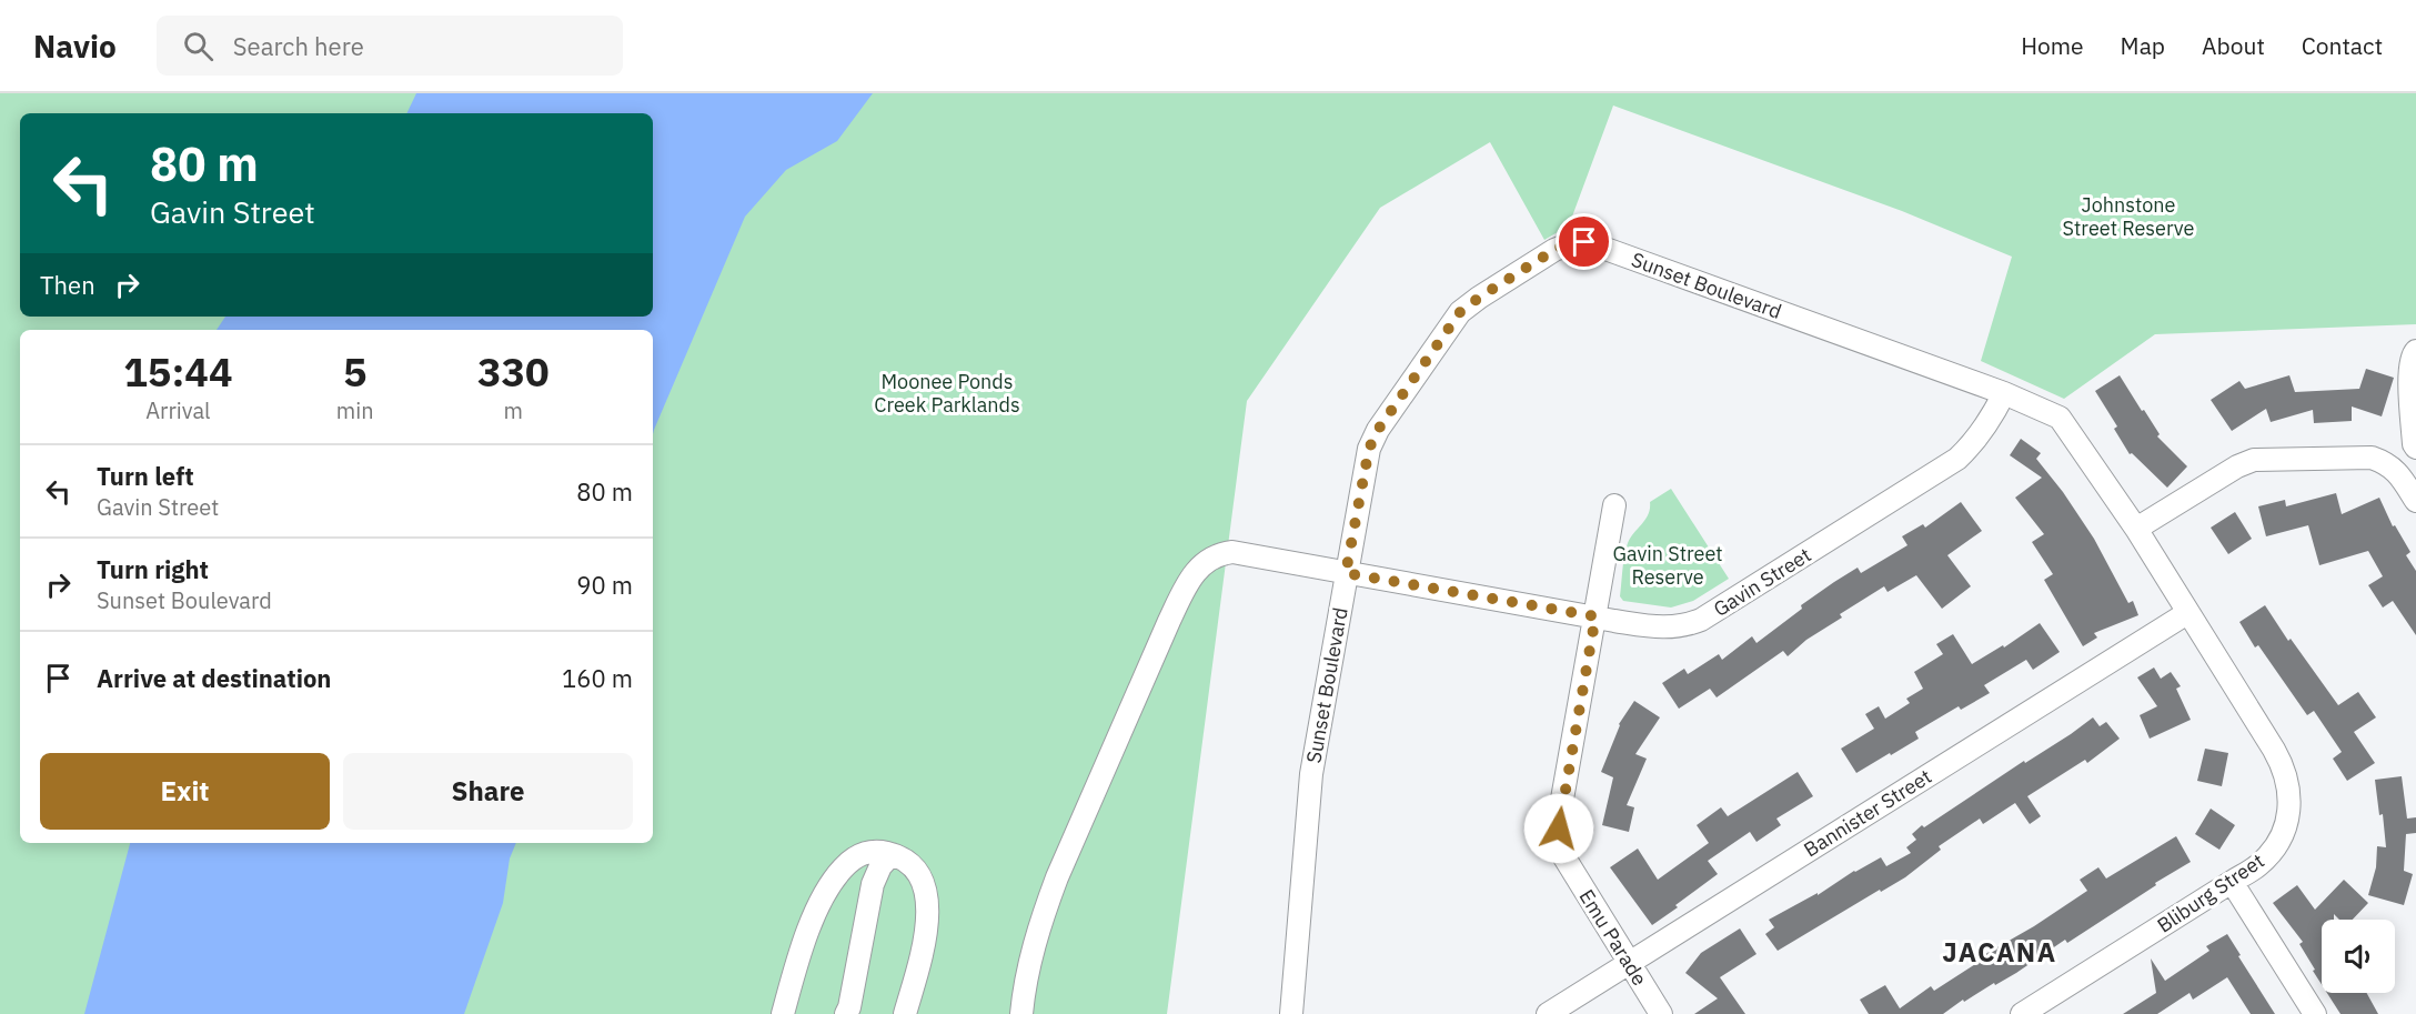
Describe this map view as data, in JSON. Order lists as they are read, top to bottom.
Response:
{
  "streets": {
    "street": [
      "Sunset Boulevard",
      "Gavin Street",
      "Bannister Street",
      "Bliburg Street",
      "Emu Parade"
    ]
  },
  "crossings": [
    ["Sunset Boulevard", "Gavin Street"],
    ["Sunset Boulevard", "Bannister Street"],
    ["Sunset Boulevard", "Bliburg Street"],
    ["Gavin Street", "Emu Parade"],
    ["Bannister Street", "Bliburg Street"],
    ["Bannister Street", "Emu Parade"]
  ],
  "districts": ["JACANA"],
  "parks": ["Johnstone Street Reserve", "Moonee Ponds Creek Parklands", "Gavin Street Reserve"],
  "page": {
    "header": "Navio",
    "search": "Search here",
    "nav": [
      "Home",
      "Map",
      "About",
      "Contact"
    ],
    "turn": ["80 m", "Gavin Street"],
    "then": "Then",
    "eta": [
      "15:44",
      "Arrival",
      "5",
      "min",
      "330",
      "m"
    ],
    "list": [
      {
        "name": "Turn left",
        "note": "Gavin Street",
        "value": "80 m"
      },
      {
        "name": "Turn right",
        "note": "Sunset Boulevard",
        "value": "90 m"
      },
      {
        "name": "Arrive at destination",
        "value": "160 m"
      }
    ],
    "buttons": ["Exit", "Share"]
  }
}
